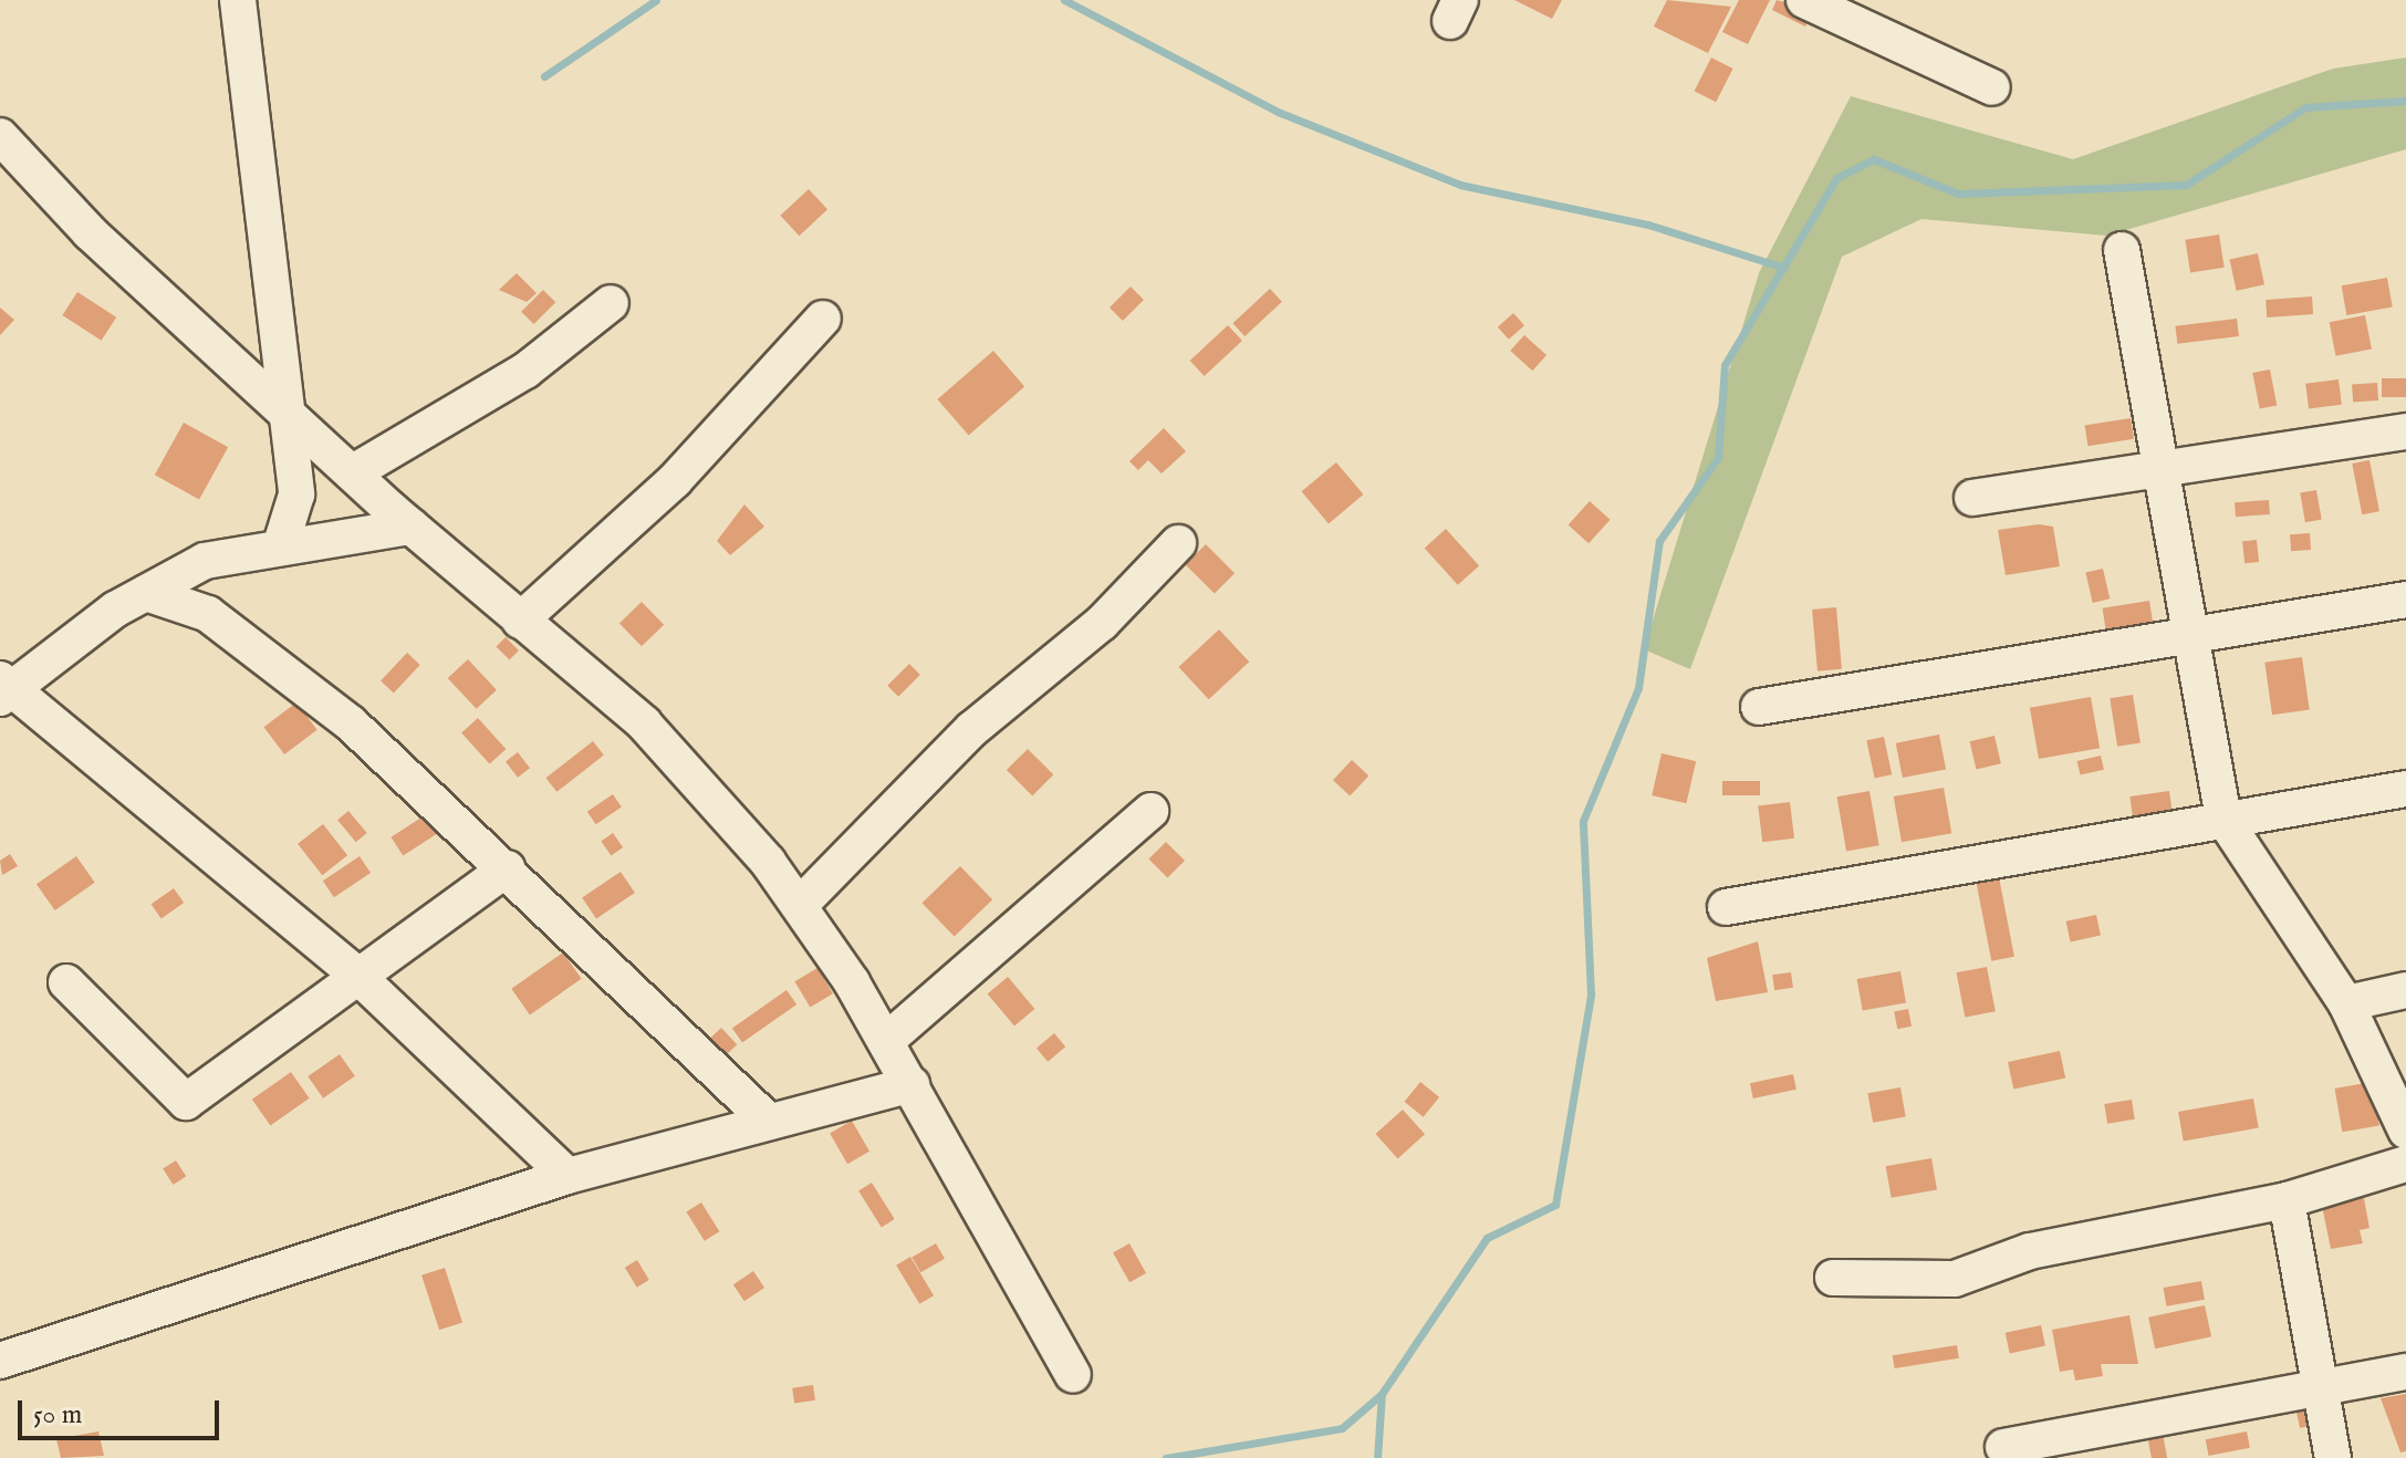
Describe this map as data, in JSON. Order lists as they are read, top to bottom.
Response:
{
  "scale_bar": "50 m"
}
